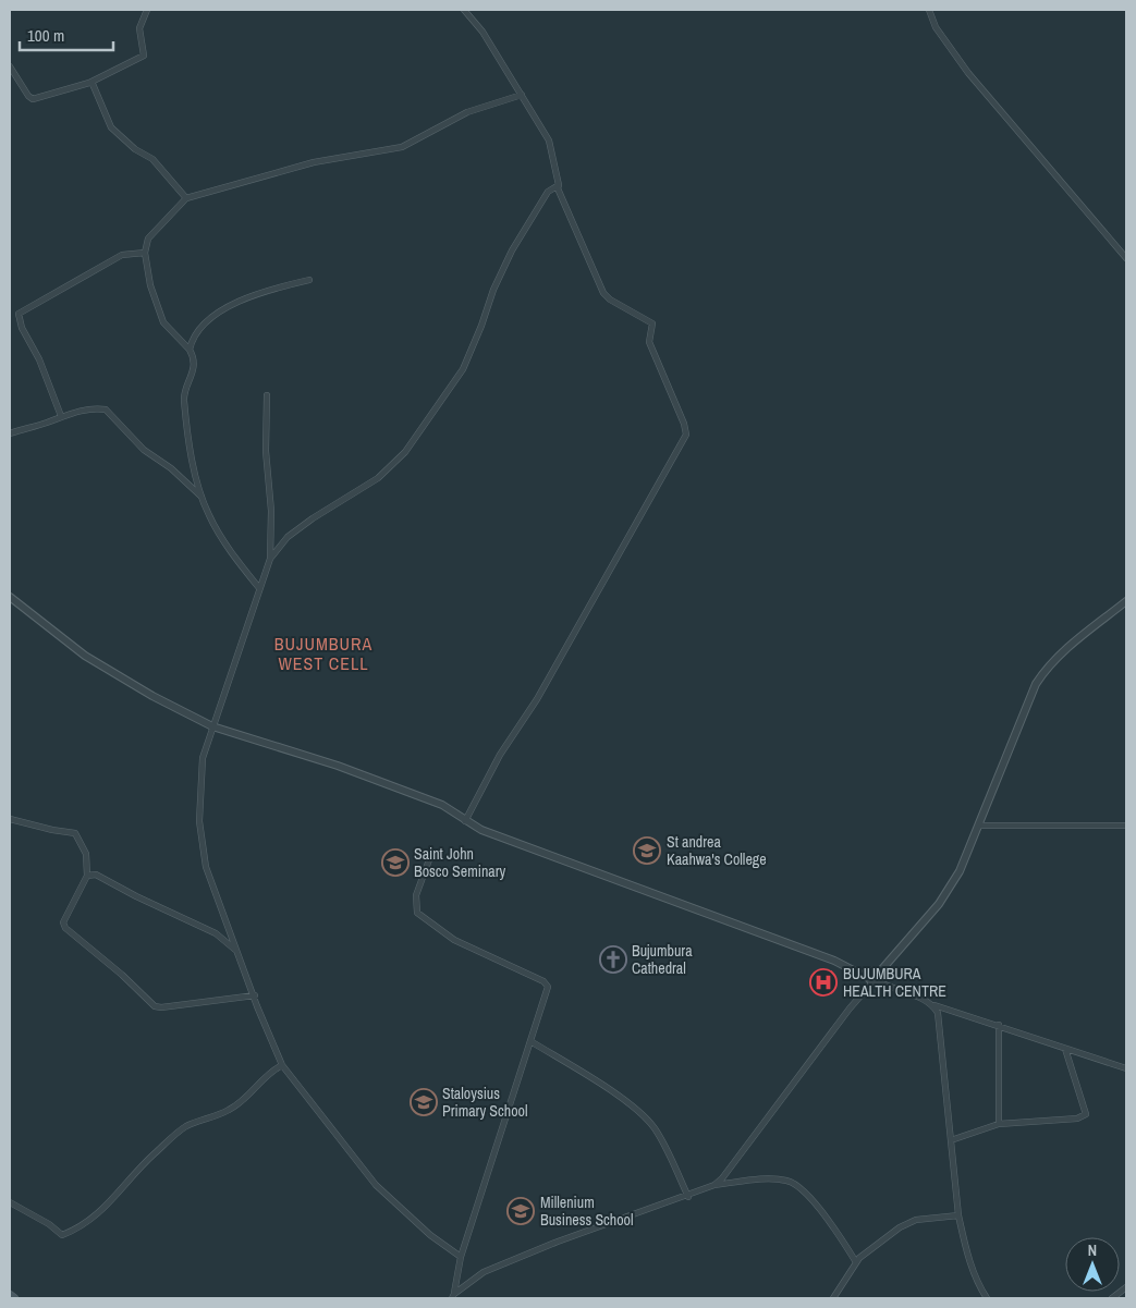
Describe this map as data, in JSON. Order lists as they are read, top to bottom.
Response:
{
  "districts": ["BUJUMBURA WEST CELL"],
  "places": {
    "school or university": [
      "St andrea Kaahwa's College",
      "Saint John Bosco Seminary",
      "Staloysius Primary School",
      "Millenium Business School"
    ],
    "church": ["Bujumbura Cathedral"],
    "hospital": ["BUJUMBURA HEALTH CENTRE"]
  },
  "scale_bar": "100 m",
  "north": "top"
}
